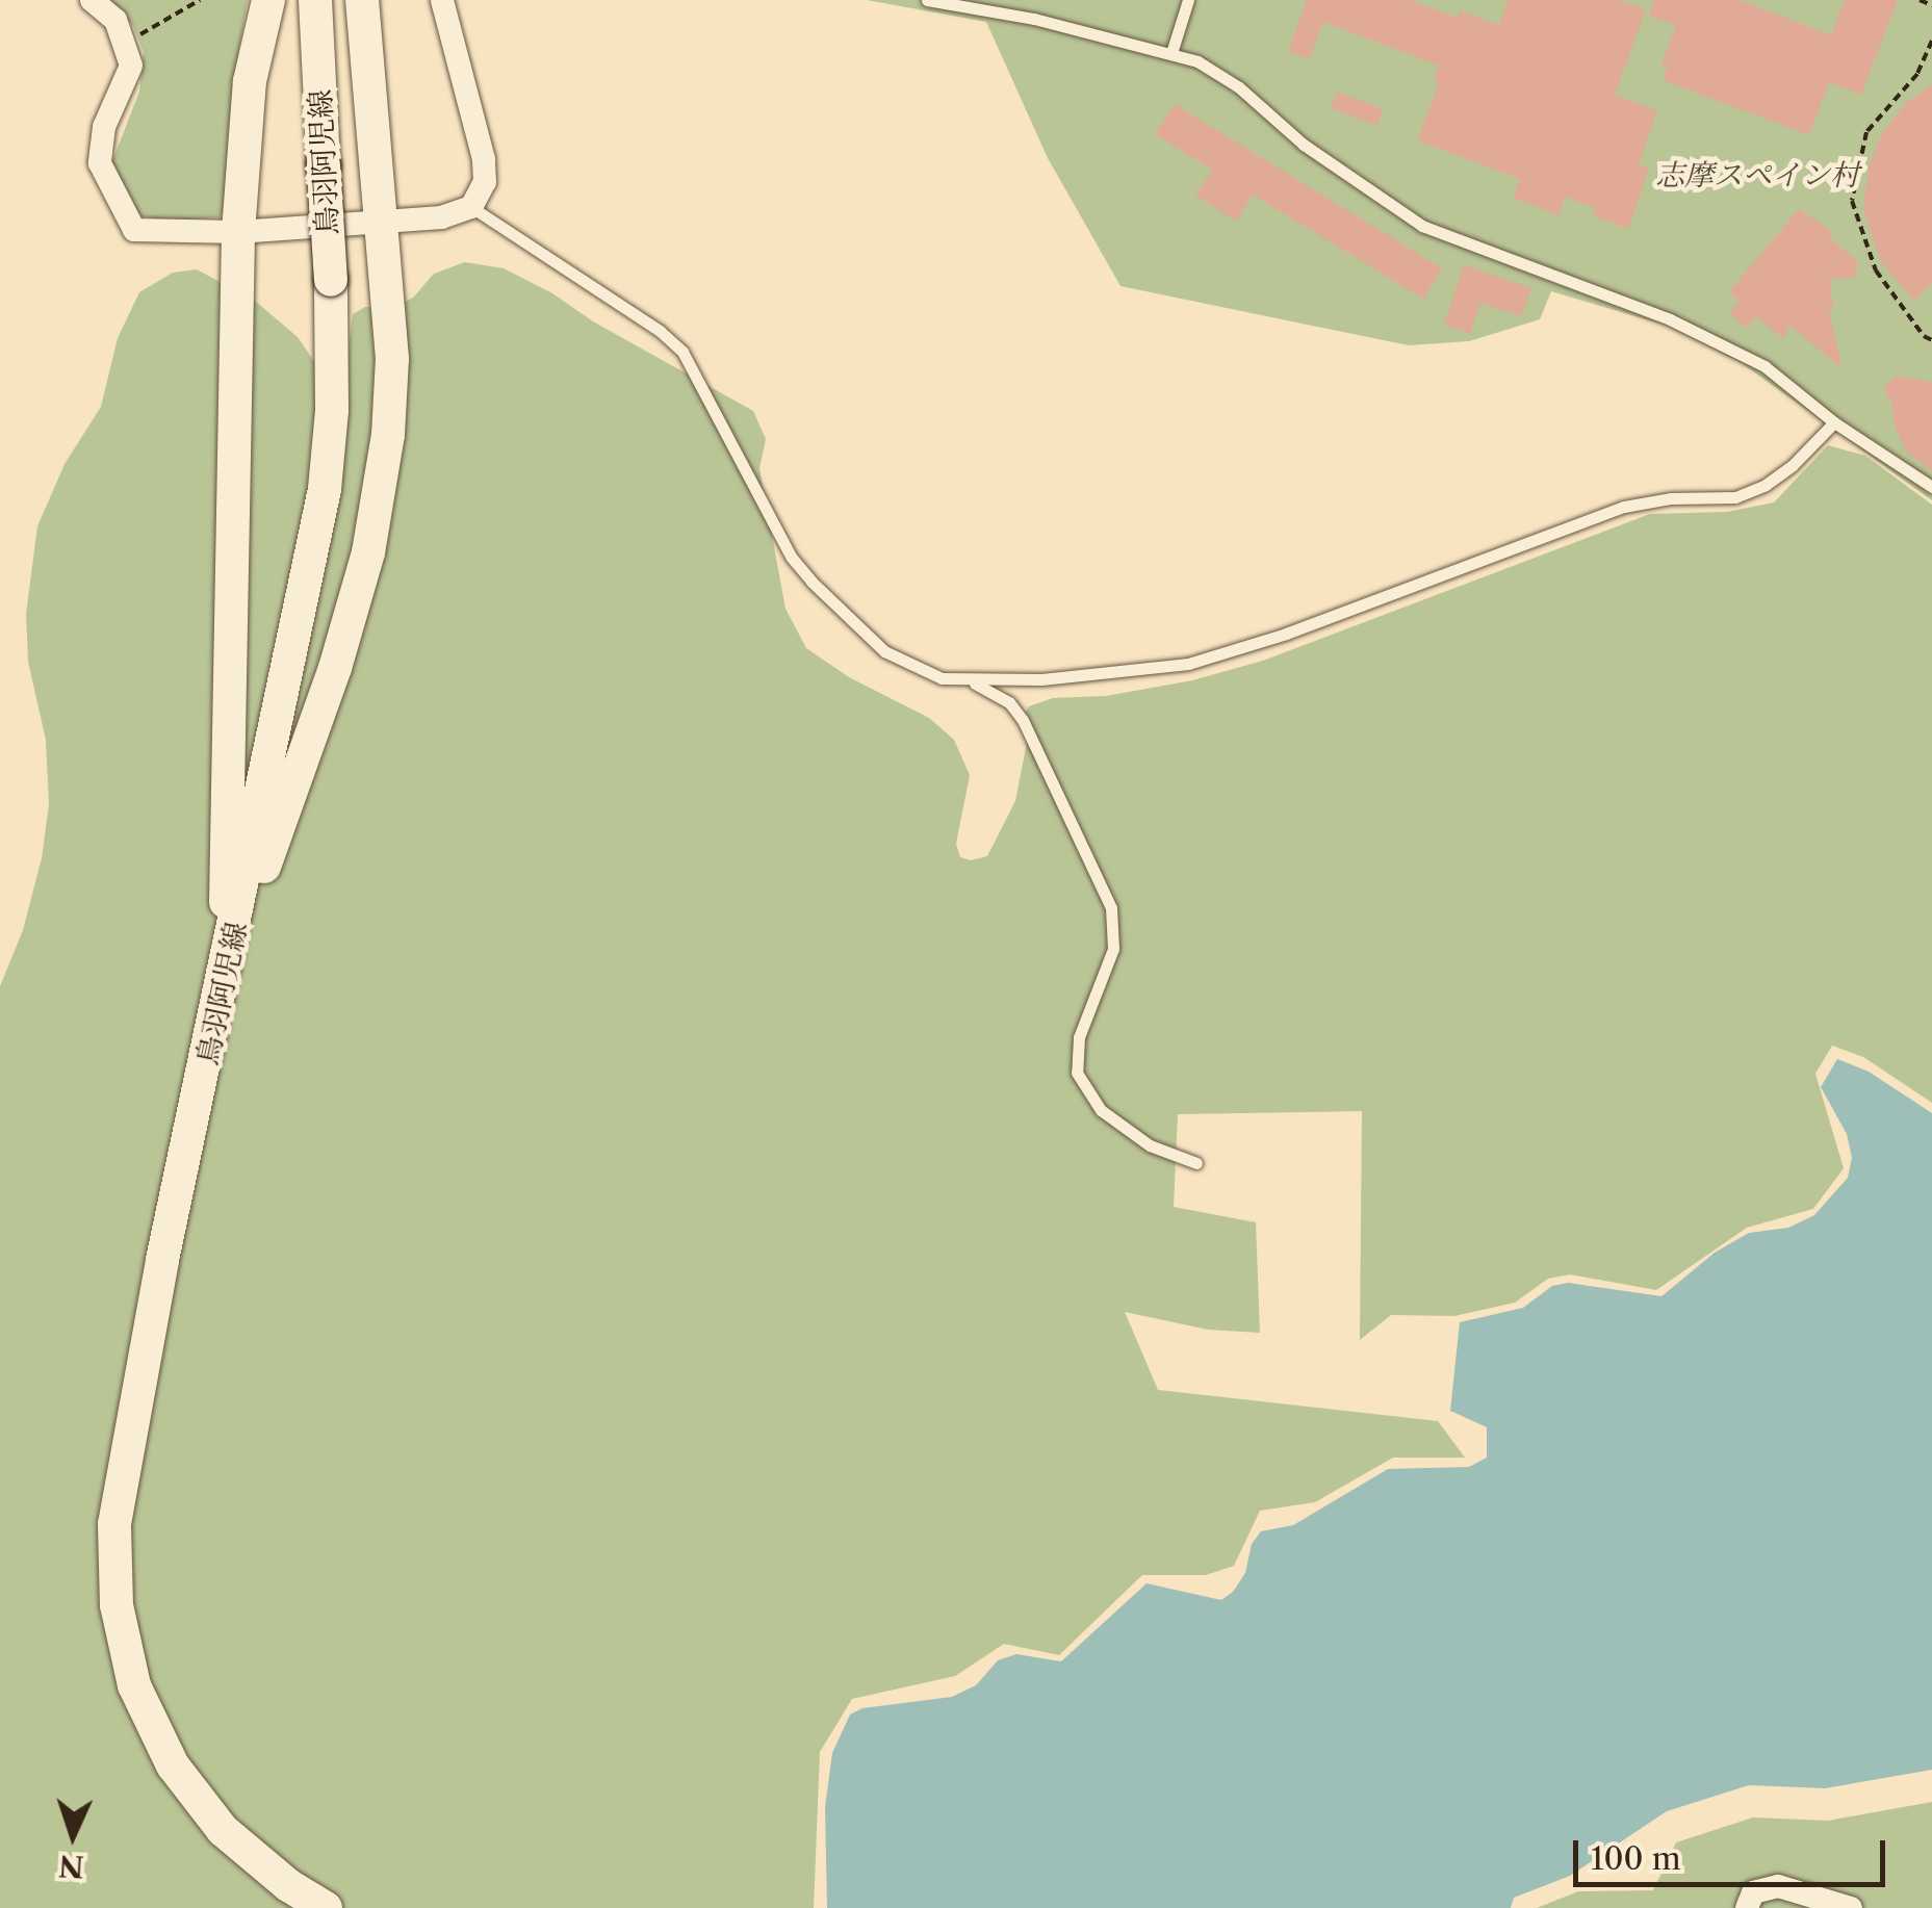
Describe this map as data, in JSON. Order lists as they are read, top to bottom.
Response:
{
  "streets": {
    "main road": ["鳥羽阿児線"]
  },
  "parks": ["志摩スペイン村"],
  "scale_bar": "100 m",
  "north": "bottom"
}
